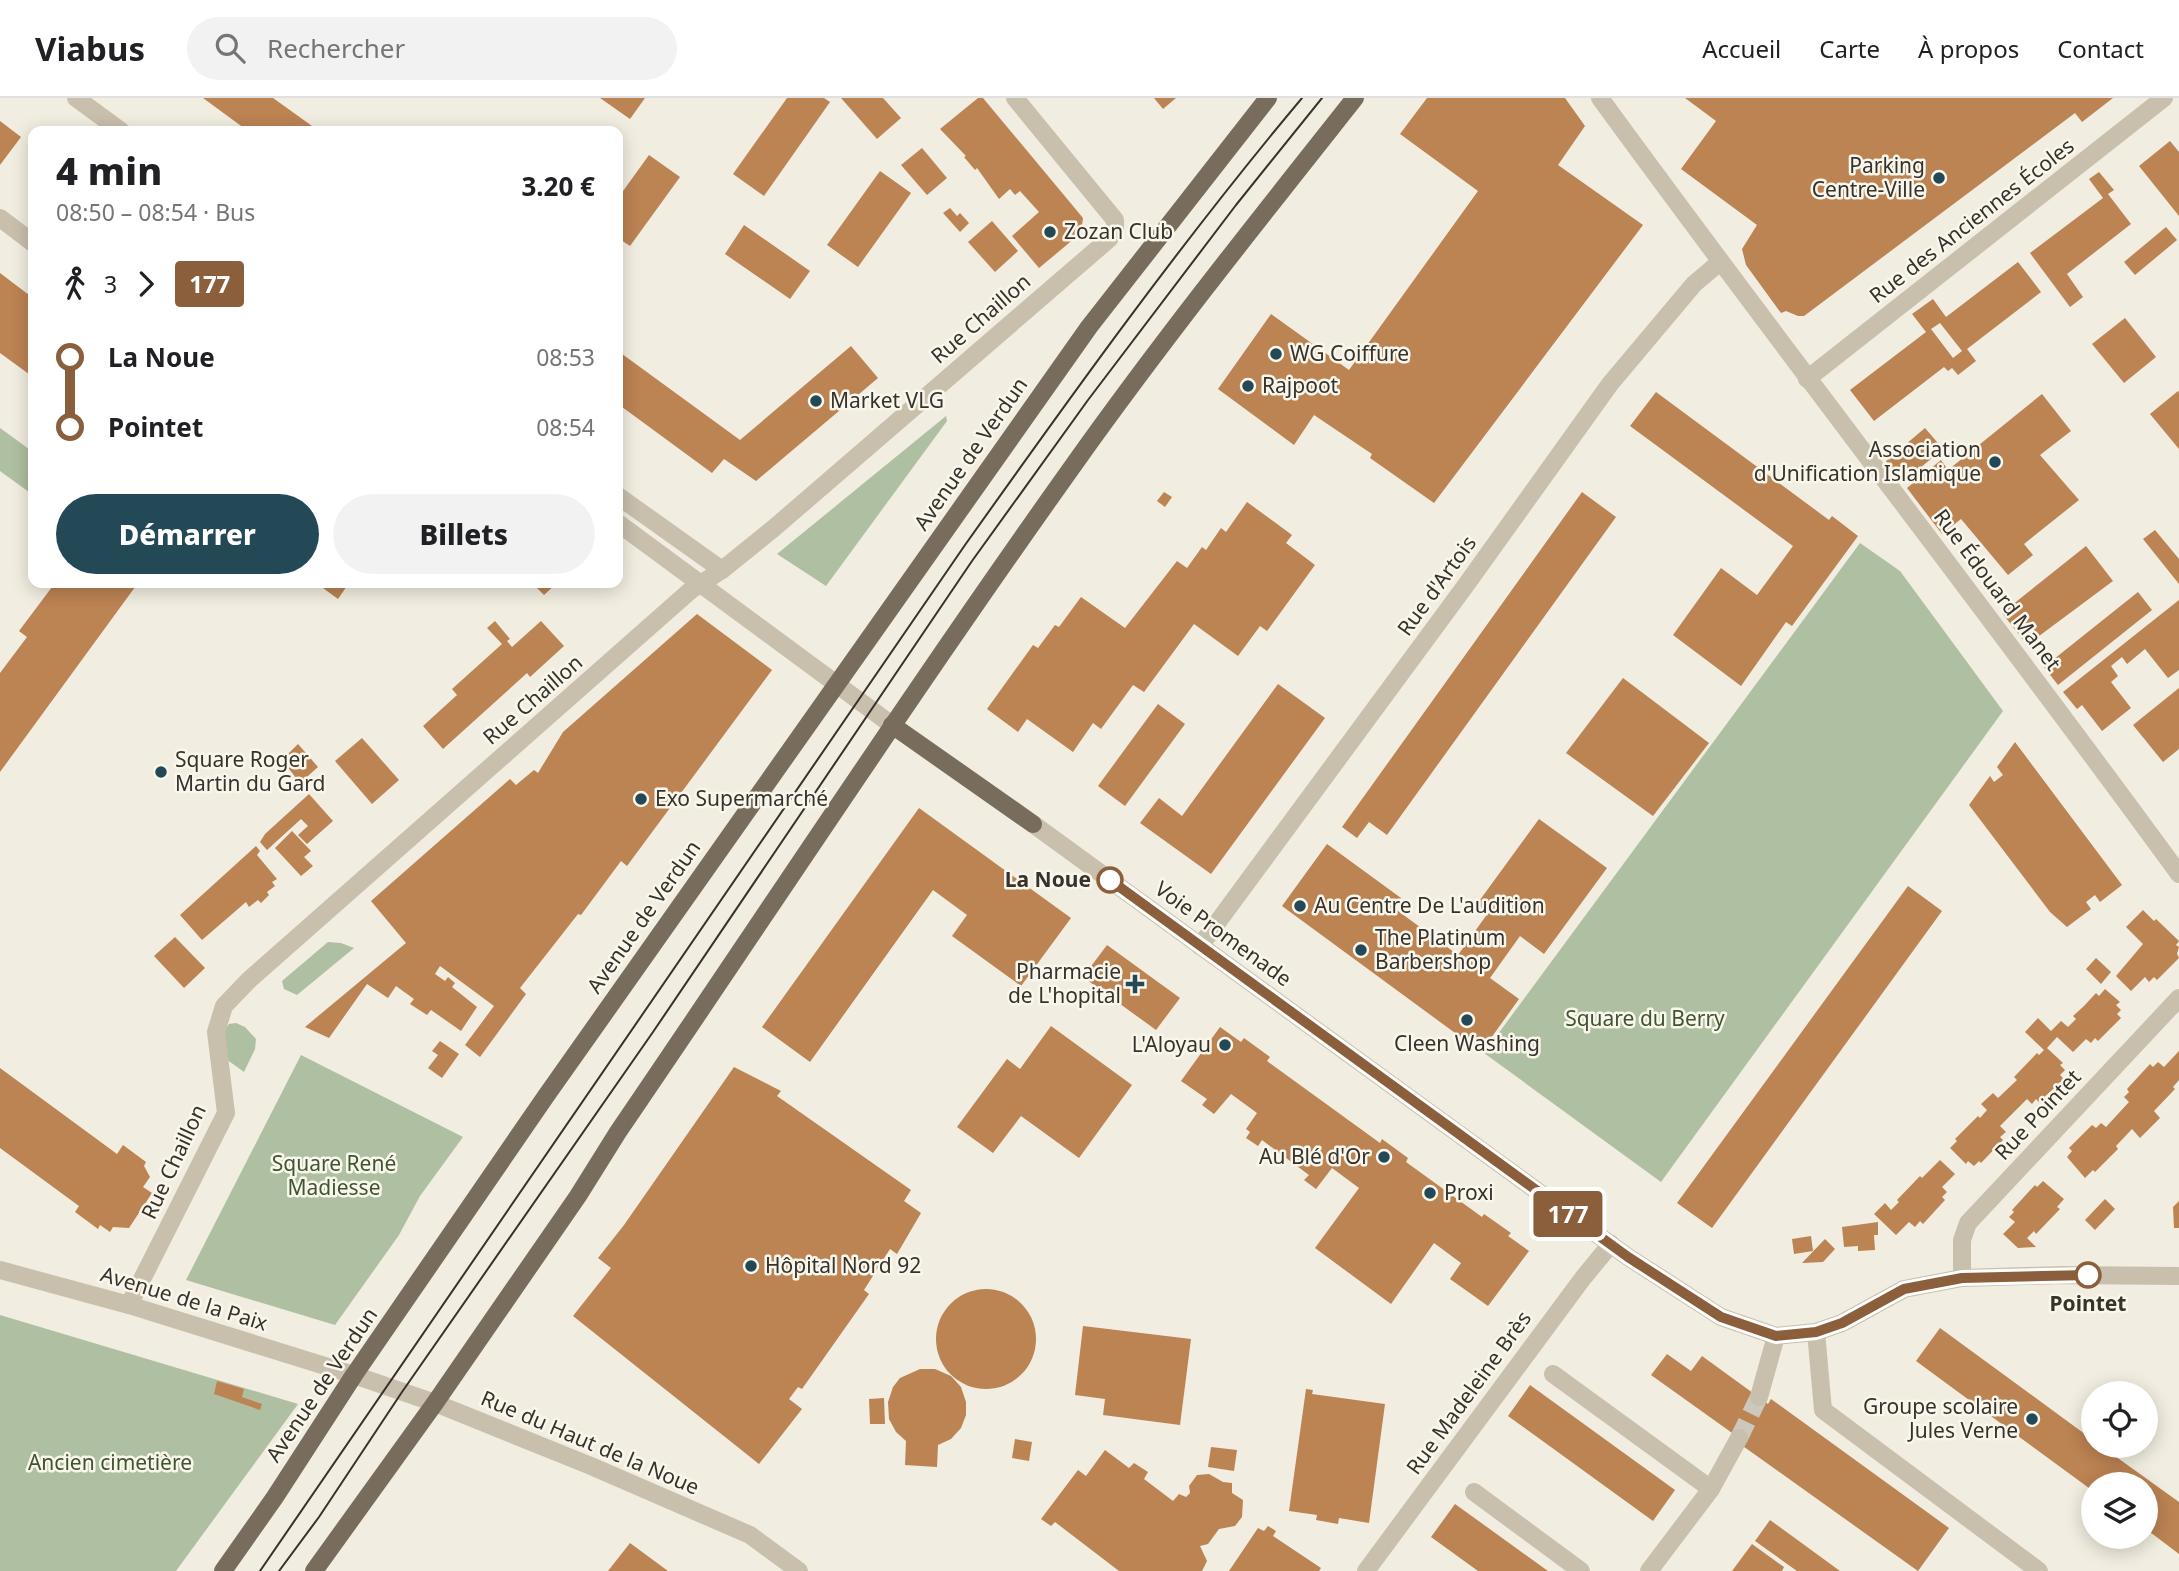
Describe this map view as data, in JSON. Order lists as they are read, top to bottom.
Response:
{
  "streets": {
    "main road": ["Avenue de Verdun", "Voie Promenade"],
    "street": [
      "Rue des Anciennes Écoles",
      "Rue Chaillon",
      "Rue d'Artois",
      "Rue Édouard Manet",
      "Rue Pointet",
      "Avenue de la Paix",
      "Rue Madeleine Brès",
      "Rue du Haut de la Noue"
    ]
  },
  "crossings": [
    ["Rue des Anciennes Écoles", "Rue Édouard Manet"],
    ["Rue Chaillon", "Voie Promenade"],
    ["Rue Chaillon", "Avenue de la Paix"],
    ["Avenue de Verdun", "Voie Promenade"],
    ["Avenue de Verdun", "Avenue de la Paix"],
    ["Avenue de Verdun", "Rue du Haut de la Noue"],
    ["Rue d'Artois", "Rue Édouard Manet"],
    ["Rue d'Artois", "Voie Promenade"],
    ["Voie Promenade", "Rue Madeleine Brès"],
    ["Avenue de la Paix", "Rue du Haut de la Noue"]
  ],
  "parks": ["Square du Berry", "Square René Madiesse", "Ancien cimetière"],
  "places": {
    "other": [
      "Parking Centre-Ville",
      "Zozan Club",
      "WG Coiffure",
      "Rajpoot",
      "Market VLG",
      "Association d'Unification Islamique",
      "Square Roger Martin du Gard",
      "Exo Supermarché",
      "La Noue",
      "Au Centre De L'audition",
      "The Platinum Barbershop",
      "Cleen Washing",
      "L'Aloyau",
      "Au Blé d'Or",
      "Proxi",
      "Hôpital Nord 92",
      "Pointet",
      "Groupe scolaire Jules Verne"
    ],
    "health": ["Pharmacie de L'hopital"]
  },
  "lines": ["bus line 177"],
  "page": {
    "header": "Viabus",
    "search": "Rechercher",
    "nav": [
      "Accueil",
      "Carte",
      "À propos",
      "Contact"
    ],
    "on_map": "177",
    "heading": ["4 min", "08:50 – 08:54 · Bus", "3.20 €"],
    "legs": ["3", "177"],
    "list": [
      {
        "name": "La Noue",
        "value": "08:53"
      },
      {
        "name": "Pointet",
        "value": "08:54"
      }
    ],
    "buttons": ["Démarrer", "Billets"]
  }
}
